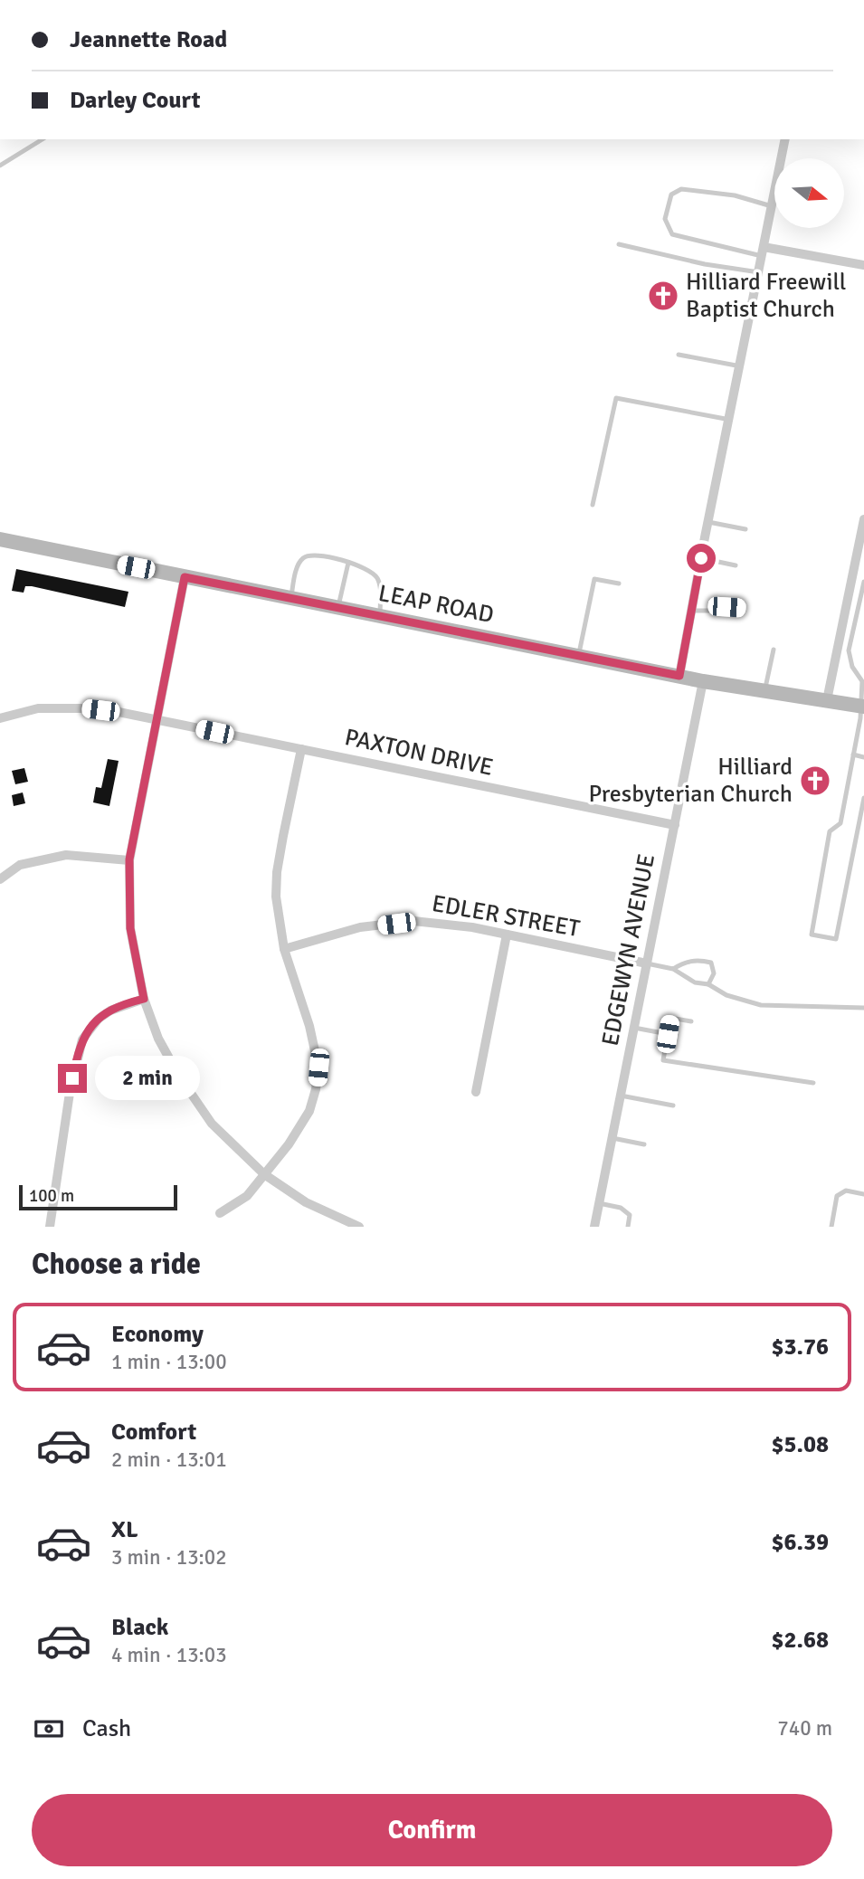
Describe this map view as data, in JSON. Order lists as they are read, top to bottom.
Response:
{
  "streets": {
    "street": [
      "LEAP ROAD",
      "PAXTON DRIVE",
      "EDLER STREET",
      "EDGEWYN AVENUE"
    ]
  },
  "crossings": [
    ["LEAP ROAD", "EDGEWYN AVENUE"],
    ["PAXTON DRIVE", "EDGEWYN AVENUE"],
    ["EDLER STREET", "EDGEWYN AVENUE"]
  ],
  "places": {
    "church": ["Hilliard Freewill Baptist Church", "Hilliard Presbyterian Church"]
  },
  "scale_bar": "100 m",
  "north": "right",
  "page": {
    "banner": ["Jeannette Road", "Darley Court"],
    "bubble": "2 min",
    "scale": "100 m",
    "heading": "Choose a ride",
    "list": [
      {
        "name": "Economy",
        "note": "1 min · 13:00",
        "value": "$3.76"
      },
      {
        "name": "Comfort",
        "note": "2 min · 13:01",
        "value": "$5.08"
      },
      {
        "name": "XL",
        "note": "3 min · 13:02",
        "value": "$6.39"
      },
      {
        "name": "Black",
        "note": "4 min · 13:03",
        "value": "$2.68"
      }
    ],
    "pay": ["Cash", "740 m"],
    "buttons": "Confirm"
  }
}
